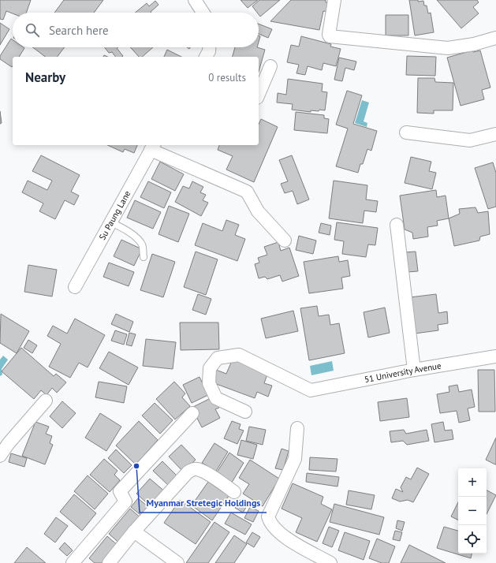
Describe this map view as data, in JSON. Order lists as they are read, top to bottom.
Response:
{
  "streets": {
    "street": ["Su Paung Lane", "51 University Avenue"]
  },
  "places": ["Myanmar Stretegic Holdings"],
  "page": {
    "search": "Search here",
    "heading": ["Nearby", "0 results"],
    "map_buttons": ["+", "−"]
  }
}
